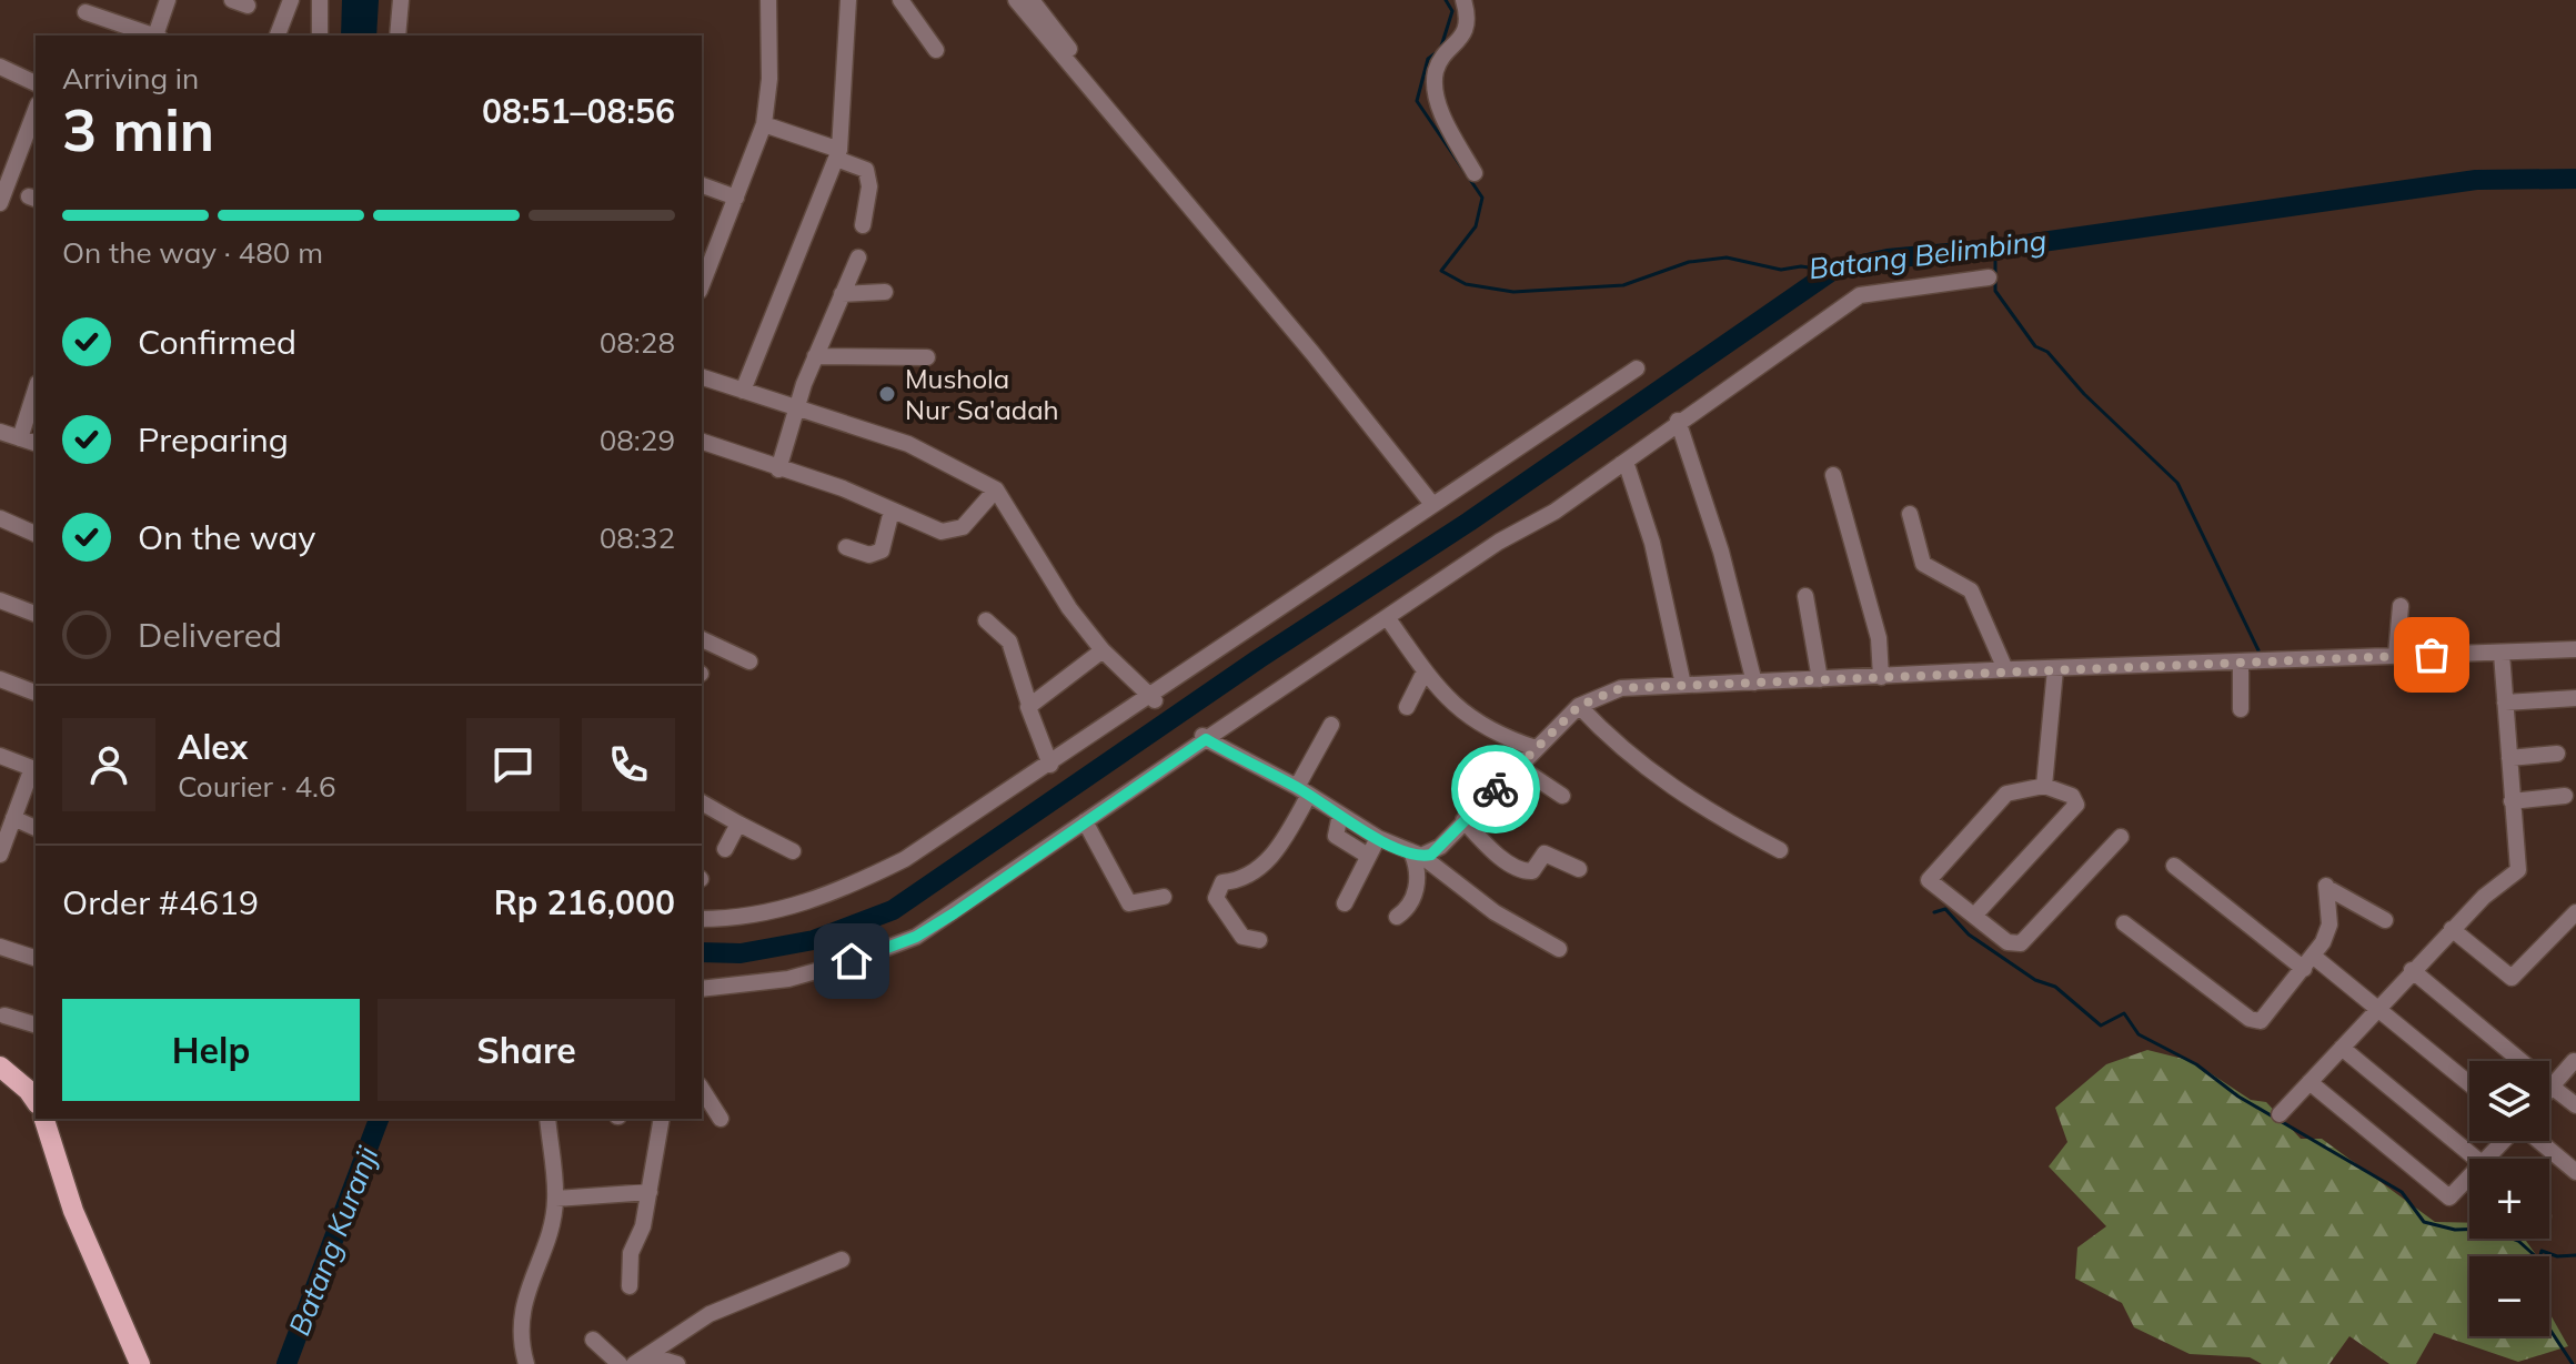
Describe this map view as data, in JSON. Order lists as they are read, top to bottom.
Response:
{
  "water": ["Batang Belimbing", "Batang Kuranji"],
  "places": ["Mushola Nur Sa'adah"],
  "page": {
    "heading": ["3 min", "Arriving in", "08:51–08:56"],
    "panel": [
      "Alex",
      "Courier · 4.6",
      "Order #4619",
      "Rp 216,000"
    ],
    "bar": "On the way · 480 m",
    "list": [
      ["Confirmed", "08:28"],
      ["Preparing", "08:29"],
      ["On the way", "08:32"],
      "Delivered"
    ],
    "buttons": ["Help", "Share"],
    "map_buttons": ["+", "−"]
  }
}
